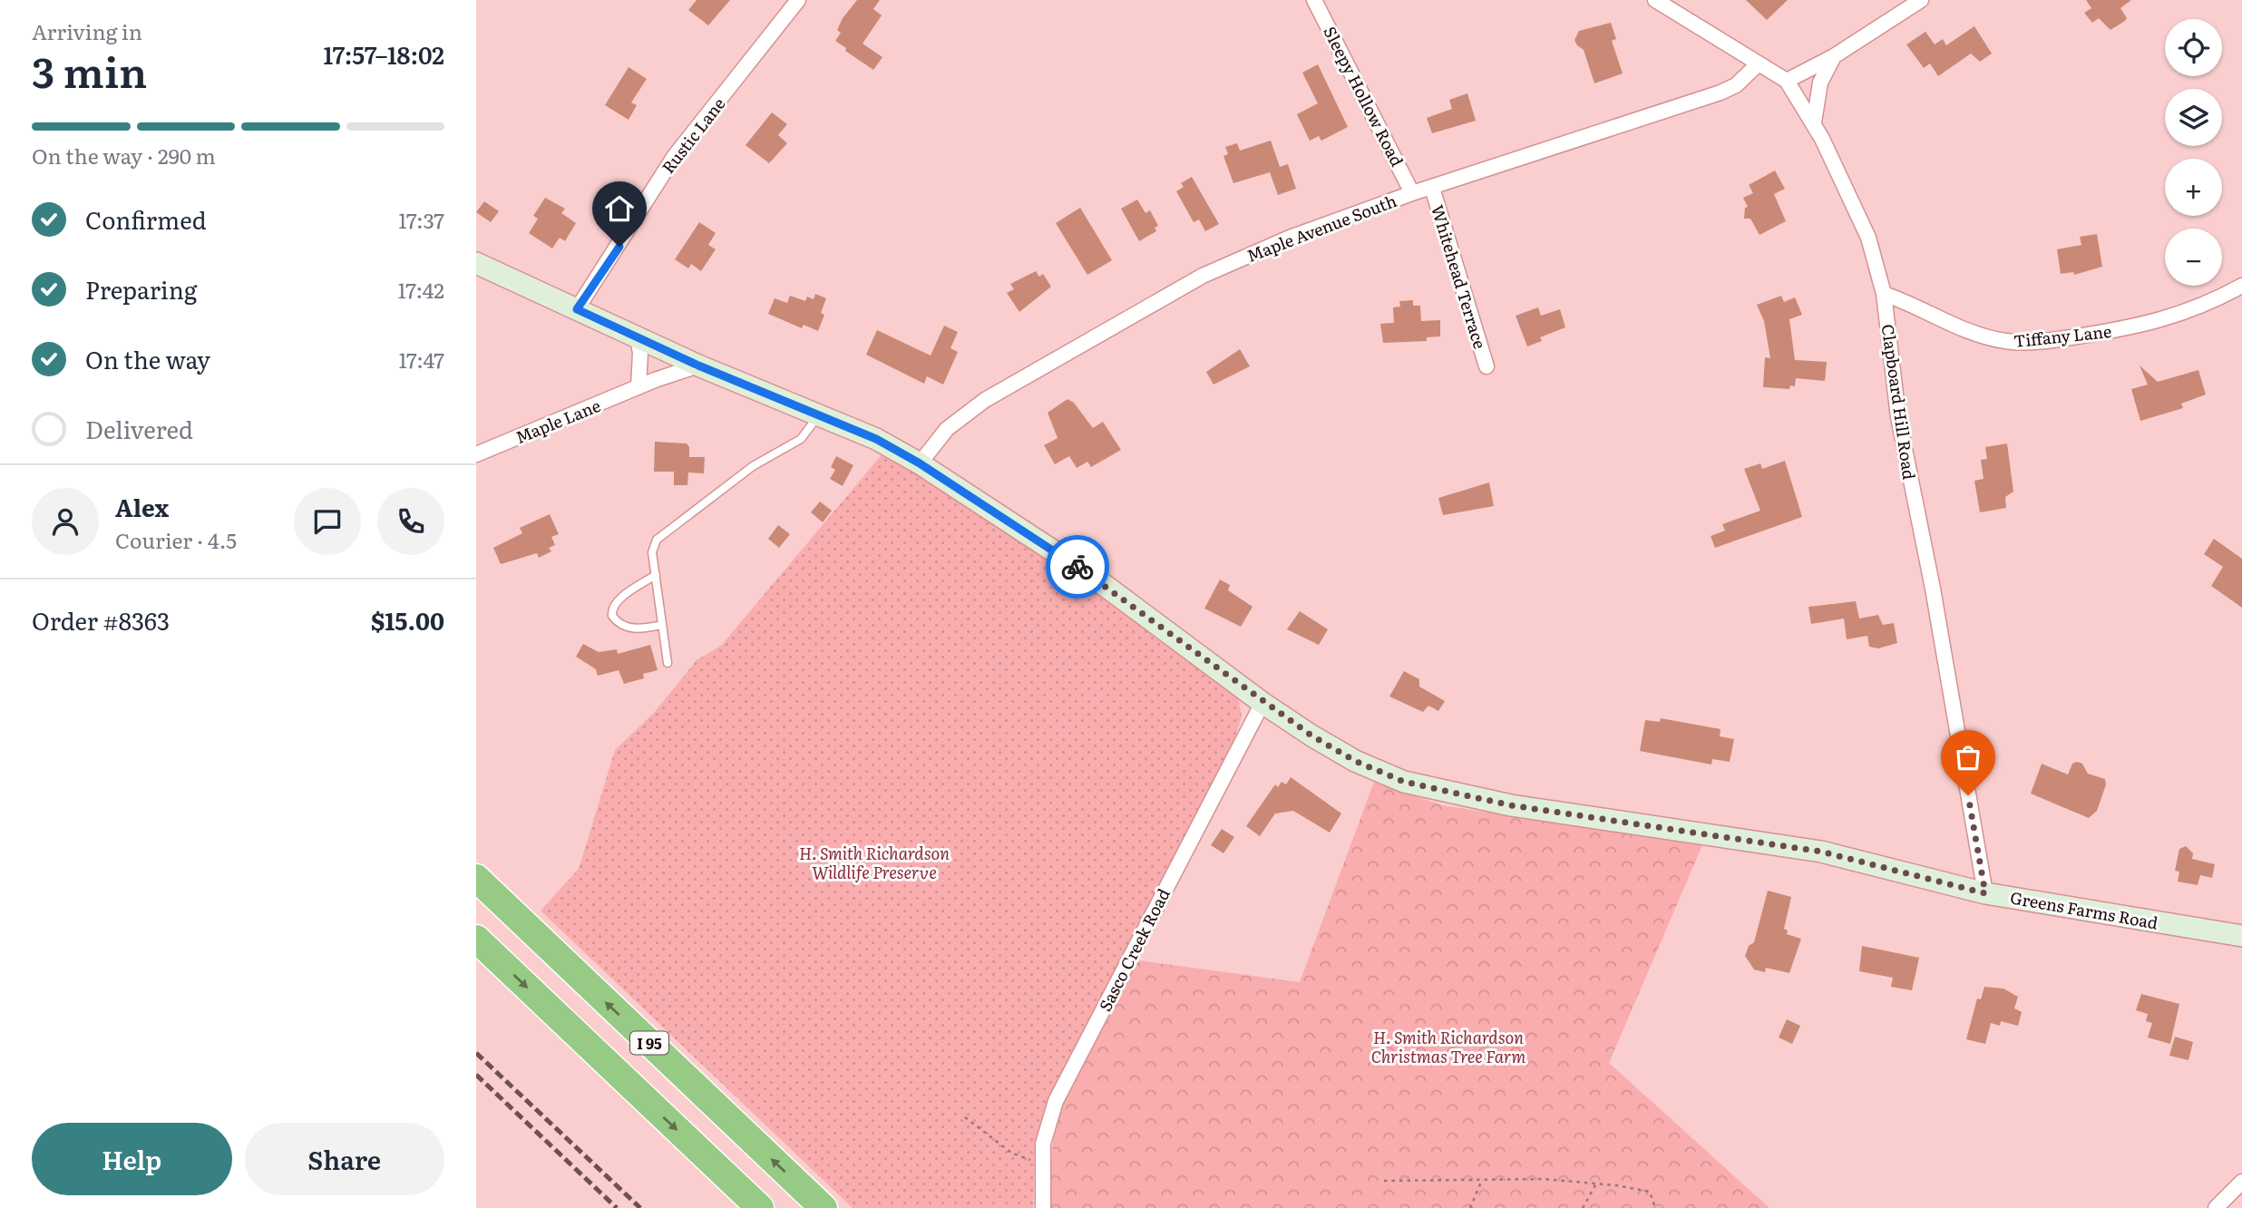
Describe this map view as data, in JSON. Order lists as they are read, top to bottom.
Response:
{
  "streets": {
    "highway": ["I 95"],
    "street": [
      "Sleepy Hollow Road",
      "Rustic Lane",
      "Maple Avenue South",
      "Whitehead Terrace",
      "Tiffany Lane",
      "Clapboard Hill Road",
      "Maple Lane",
      "Greens Farms Road",
      "Sasco Creek Road"
    ]
  },
  "crossings": [
    ["Sleepy Hollow Road", "Maple Avenue South"],
    ["Rustic Lane", "Greens Farms Road"],
    ["Maple Avenue South", "Whitehead Terrace"],
    ["Maple Avenue South", "Clapboard Hill Road"],
    ["Maple Avenue South", "Greens Farms Road"],
    ["Tiffany Lane", "Clapboard Hill Road"],
    ["Clapboard Hill Road", "Greens Farms Road"],
    ["Maple Lane", "Greens Farms Road"],
    ["Greens Farms Road", "Sasco Creek Road"]
  ],
  "parks": ["H. Smith Richardson Wildlife Preserve", "H. Smith Richardson Christmas Tree Farm"],
  "page": {
    "heading": ["3 min", "Arriving in", "17:57–18:02"],
    "panel": [
      "Alex",
      "Courier · 4.5",
      "Order #8363",
      "$15.00"
    ],
    "map_buttons": ["+", "−"],
    "bar": "On the way · 290 m",
    "list": [
      ["Confirmed", "17:37"],
      ["Preparing", "17:42"],
      ["On the way", "17:47"],
      "Delivered"
    ],
    "buttons": ["Help", "Share"]
  }
}
